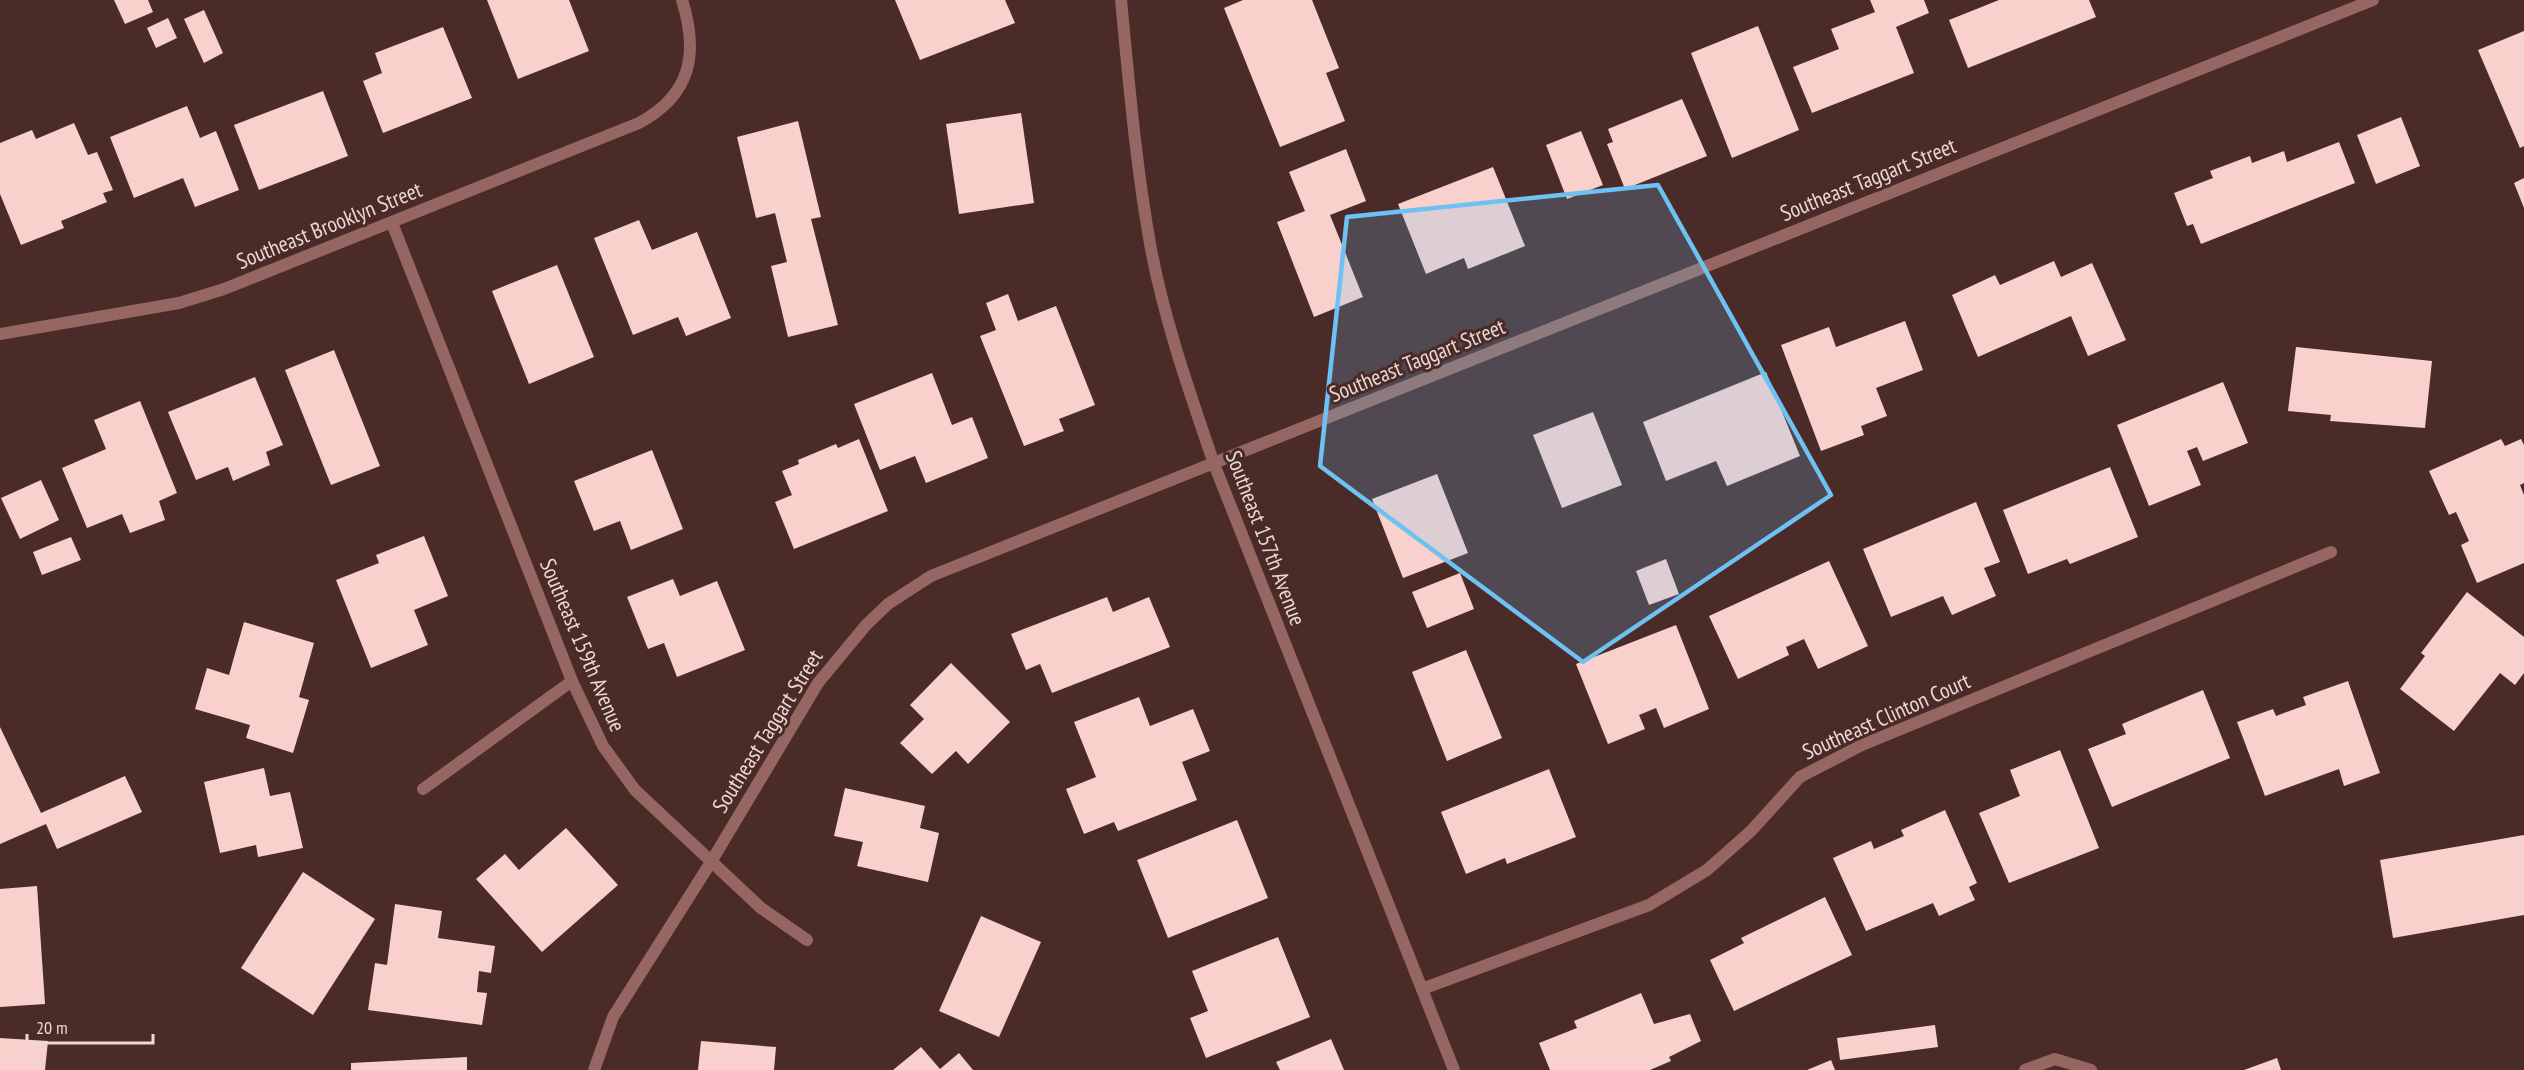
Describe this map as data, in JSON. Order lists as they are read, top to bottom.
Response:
{
  "streets": {
    "street": [
      "Southeast Taggart Street",
      "Southeast Brooklyn Street",
      "Southeast 157th Avenue",
      "Southeast 159th Avenue",
      "Southeast Clinton Court"
    ]
  },
  "crossings": [
    ["Southeast Taggart Street", "Southeast 157th Avenue"],
    ["Southeast Taggart Street", "Southeast 159th Avenue"],
    ["Southeast Brooklyn Street", "Southeast 159th Avenue"],
    ["Southeast 157th Avenue", "Southeast Clinton Court"]
  ],
  "scale_bar": "20 m"
}
